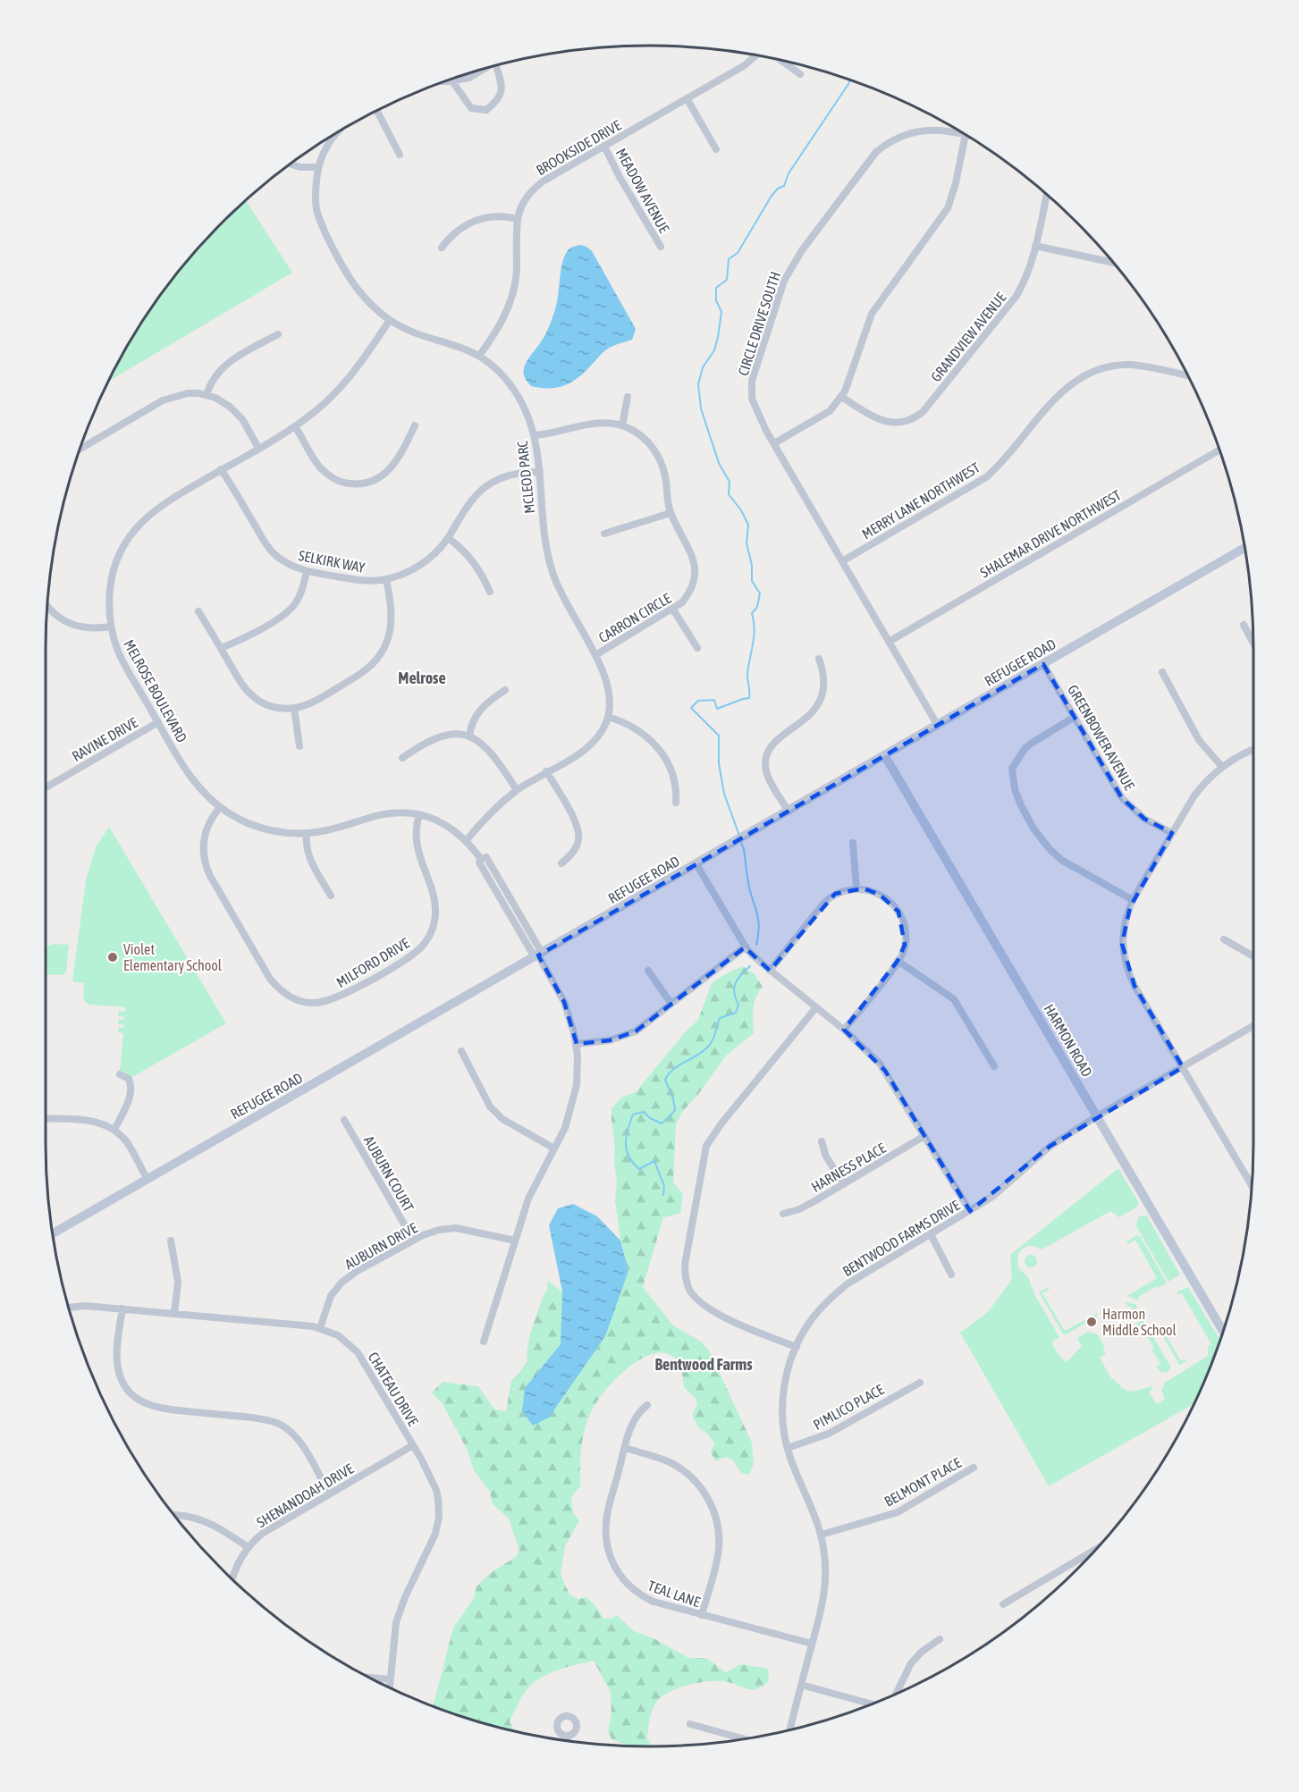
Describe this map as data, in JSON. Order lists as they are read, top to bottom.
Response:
{
  "streets": {
    "main road": ["REFUGEE ROAD", "HARMON ROAD"],
    "street": [
      "BROOKSIDE DRIVE",
      "MEADOW AVENUE",
      "CIRCLE DRIVE SOUTH",
      "GRANDVIEW AVENUE",
      "MCLEOD PARC",
      "MERRY LANE NORTHWEST",
      "SHALEMAR DRIVE NORTHWEST",
      "SELKIRK WAY",
      "CARRON CIRCLE",
      "MELROSE BOULEVARD",
      "GREENBOWER AVENUE",
      "RAVINE DRIVE",
      "MILFORD DRIVE",
      "HARNESS PLACE",
      "AUBURN COURT",
      "BENTWOOD FARMS DRIVE",
      "AUBURN DRIVE",
      "CHATEAU DRIVE",
      "PIMLICO PLACE",
      "BELMONT PLACE",
      "SHENANDOAH DRIVE",
      "TEAL LANE"
    ]
  },
  "crossings": [
    ["BROOKSIDE DRIVE", "MEADOW AVENUE"],
    ["BROOKSIDE DRIVE", "MCLEOD PARC"],
    ["CIRCLE DRIVE SOUTH", "MERRY LANE NORTHWEST"],
    ["CIRCLE DRIVE SOUTH", "SHALEMAR DRIVE NORTHWEST"],
    ["CIRCLE DRIVE SOUTH", "REFUGEE ROAD"],
    ["MCLEOD PARC", "SELKIRK WAY"],
    ["MCLEOD PARC", "CARRON CIRCLE"],
    ["MCLEOD PARC", "MELROSE BOULEVARD"],
    ["SELKIRK WAY", "MELROSE BOULEVARD"],
    ["REFUGEE ROAD", "MELROSE BOULEVARD"],
    ["REFUGEE ROAD", "GREENBOWER AVENUE"],
    ["REFUGEE ROAD", "HARMON ROAD"],
    ["MELROSE BOULEVARD", "RAVINE DRIVE"],
    ["MELROSE BOULEVARD", "MILFORD DRIVE"],
    ["MELROSE BOULEVARD", "AUBURN DRIVE"],
    ["HARMON ROAD", "BENTWOOD FARMS DRIVE"],
    ["AUBURN COURT", "AUBURN DRIVE"],
    ["BENTWOOD FARMS DRIVE", "PIMLICO PLACE"],
    ["BENTWOOD FARMS DRIVE", "BELMONT PLACE"],
    ["BENTWOOD FARMS DRIVE", "TEAL LANE"],
    ["AUBURN DRIVE", "CHATEAU DRIVE"],
    ["CHATEAU DRIVE", "SHENANDOAH DRIVE"]
  ],
  "districts": ["Melrose", "Bentwood Farms"],
  "places": ["Violet Elementary School", "Harmon Middle School"]
}
